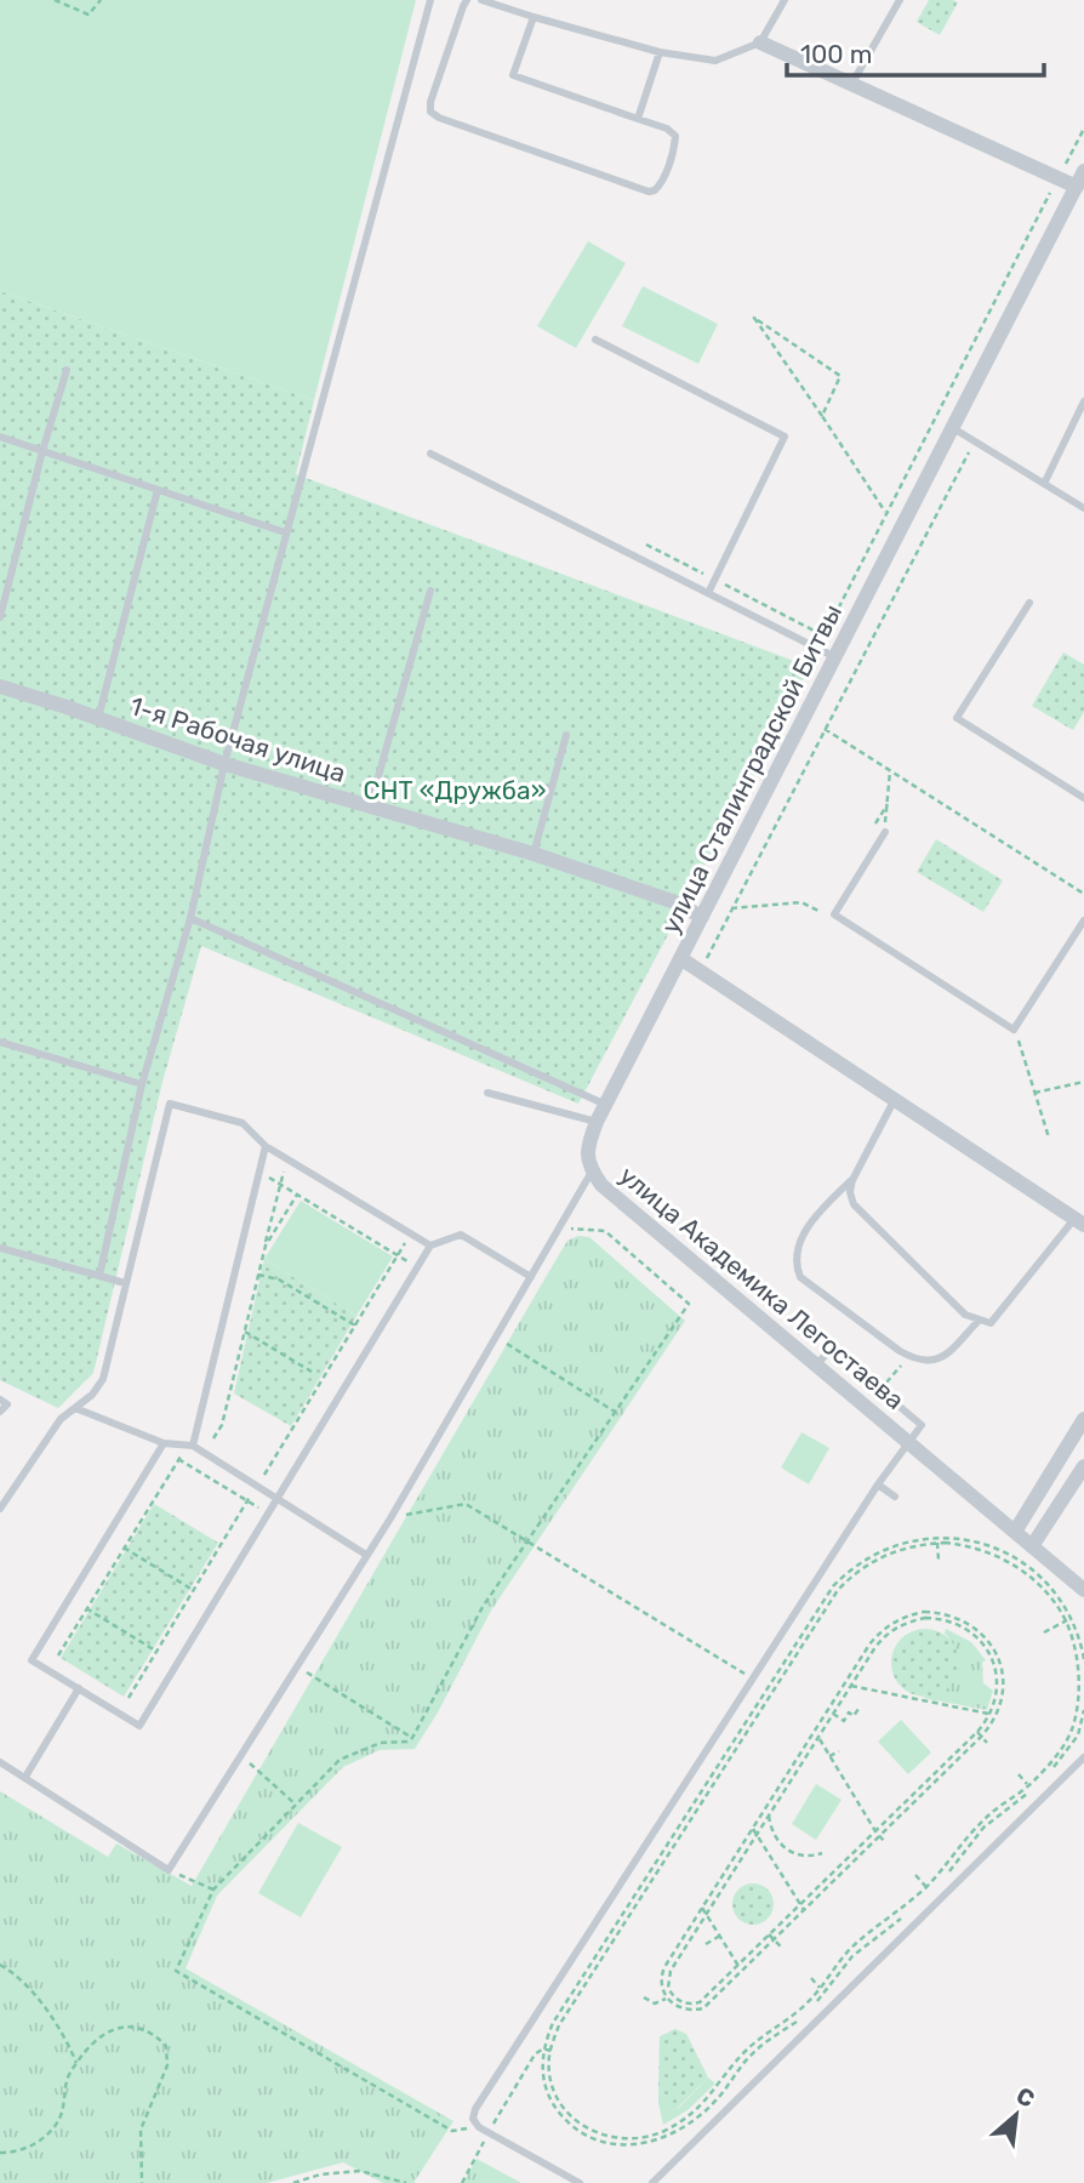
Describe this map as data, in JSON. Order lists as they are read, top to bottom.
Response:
{
  "streets": {
    "street": ["1-я Рабочая улица", "улица Сталинградской Битвы", "улица Академика Легостаева"]
  },
  "crossings": [
    ["1-я Рабочая улица", "улица Сталинградской Битвы"],
    ["улица Сталинградской Битвы", "улица Академика Легостаева"]
  ],
  "parks": ["СНТ «Дружба»"],
  "scale_bar": "100 m",
  "north": "top right"
}
